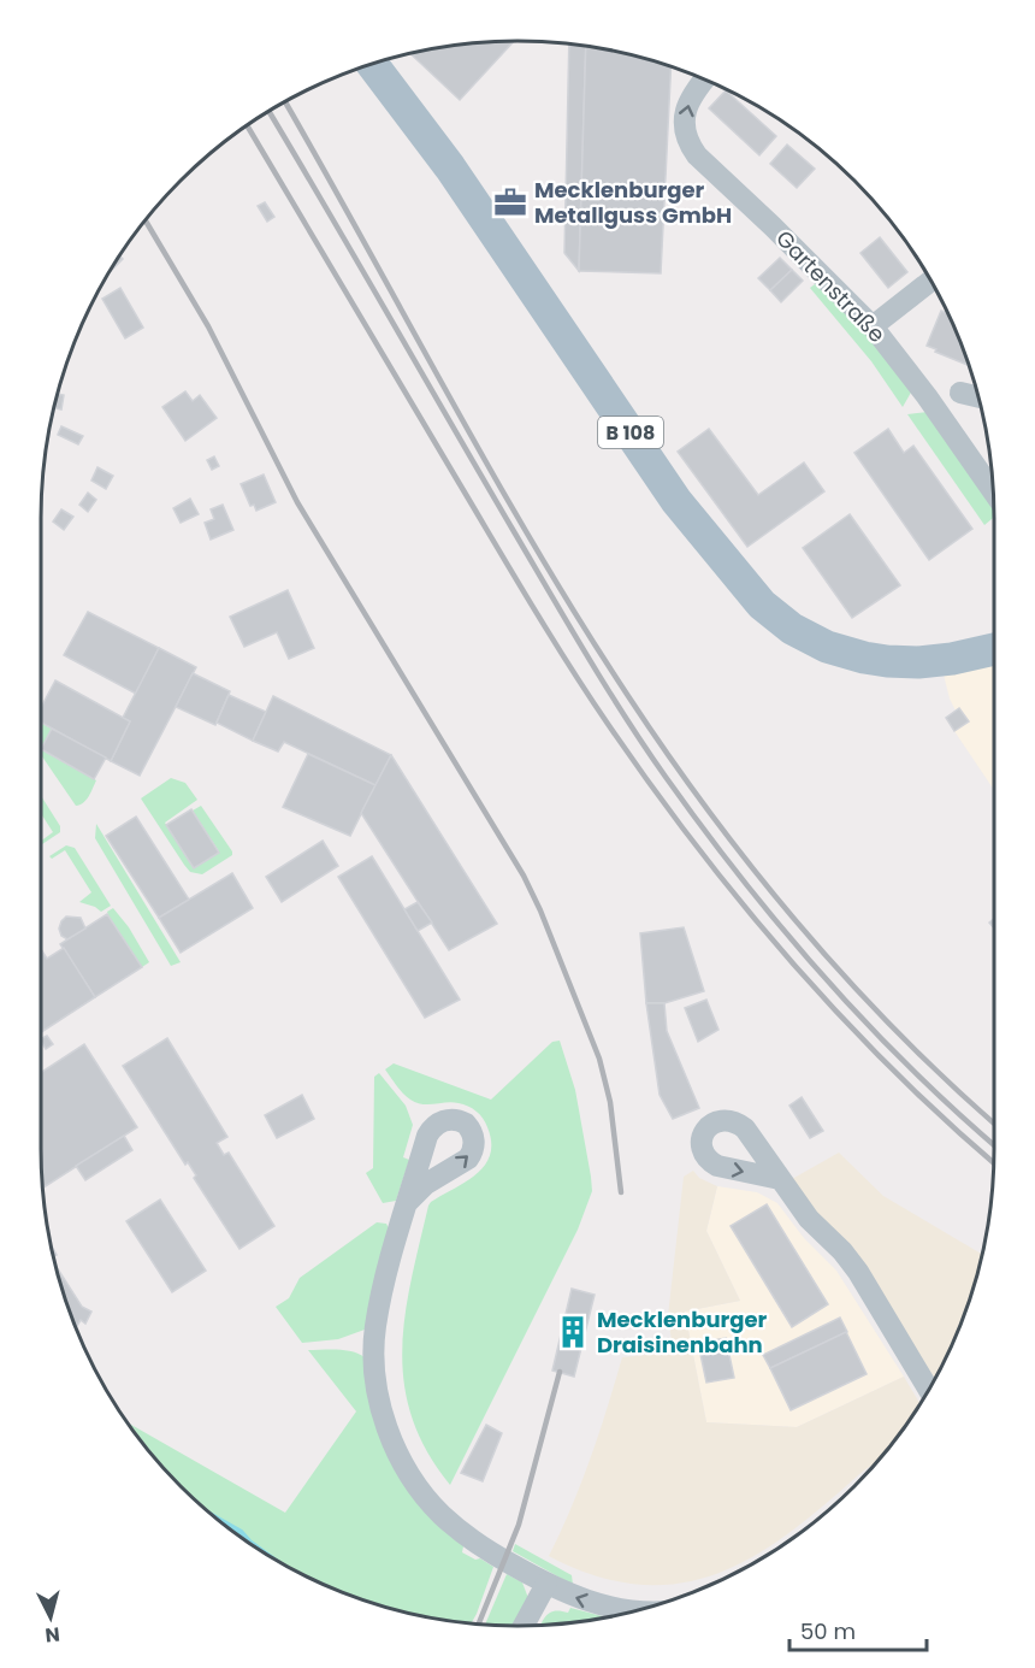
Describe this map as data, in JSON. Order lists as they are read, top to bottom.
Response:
{
  "streets": {
    "main road": ["B 108"],
    "street": ["Gartenstraße"]
  },
  "one_way": ["Gartenstraße"],
  "places": {
    "office": ["Mecklenburger Metallguss GmbH"],
    "building": ["Mecklenburger Draisinenbahn"]
  },
  "scale_bar": "50 m",
  "north": "bottom"
}
